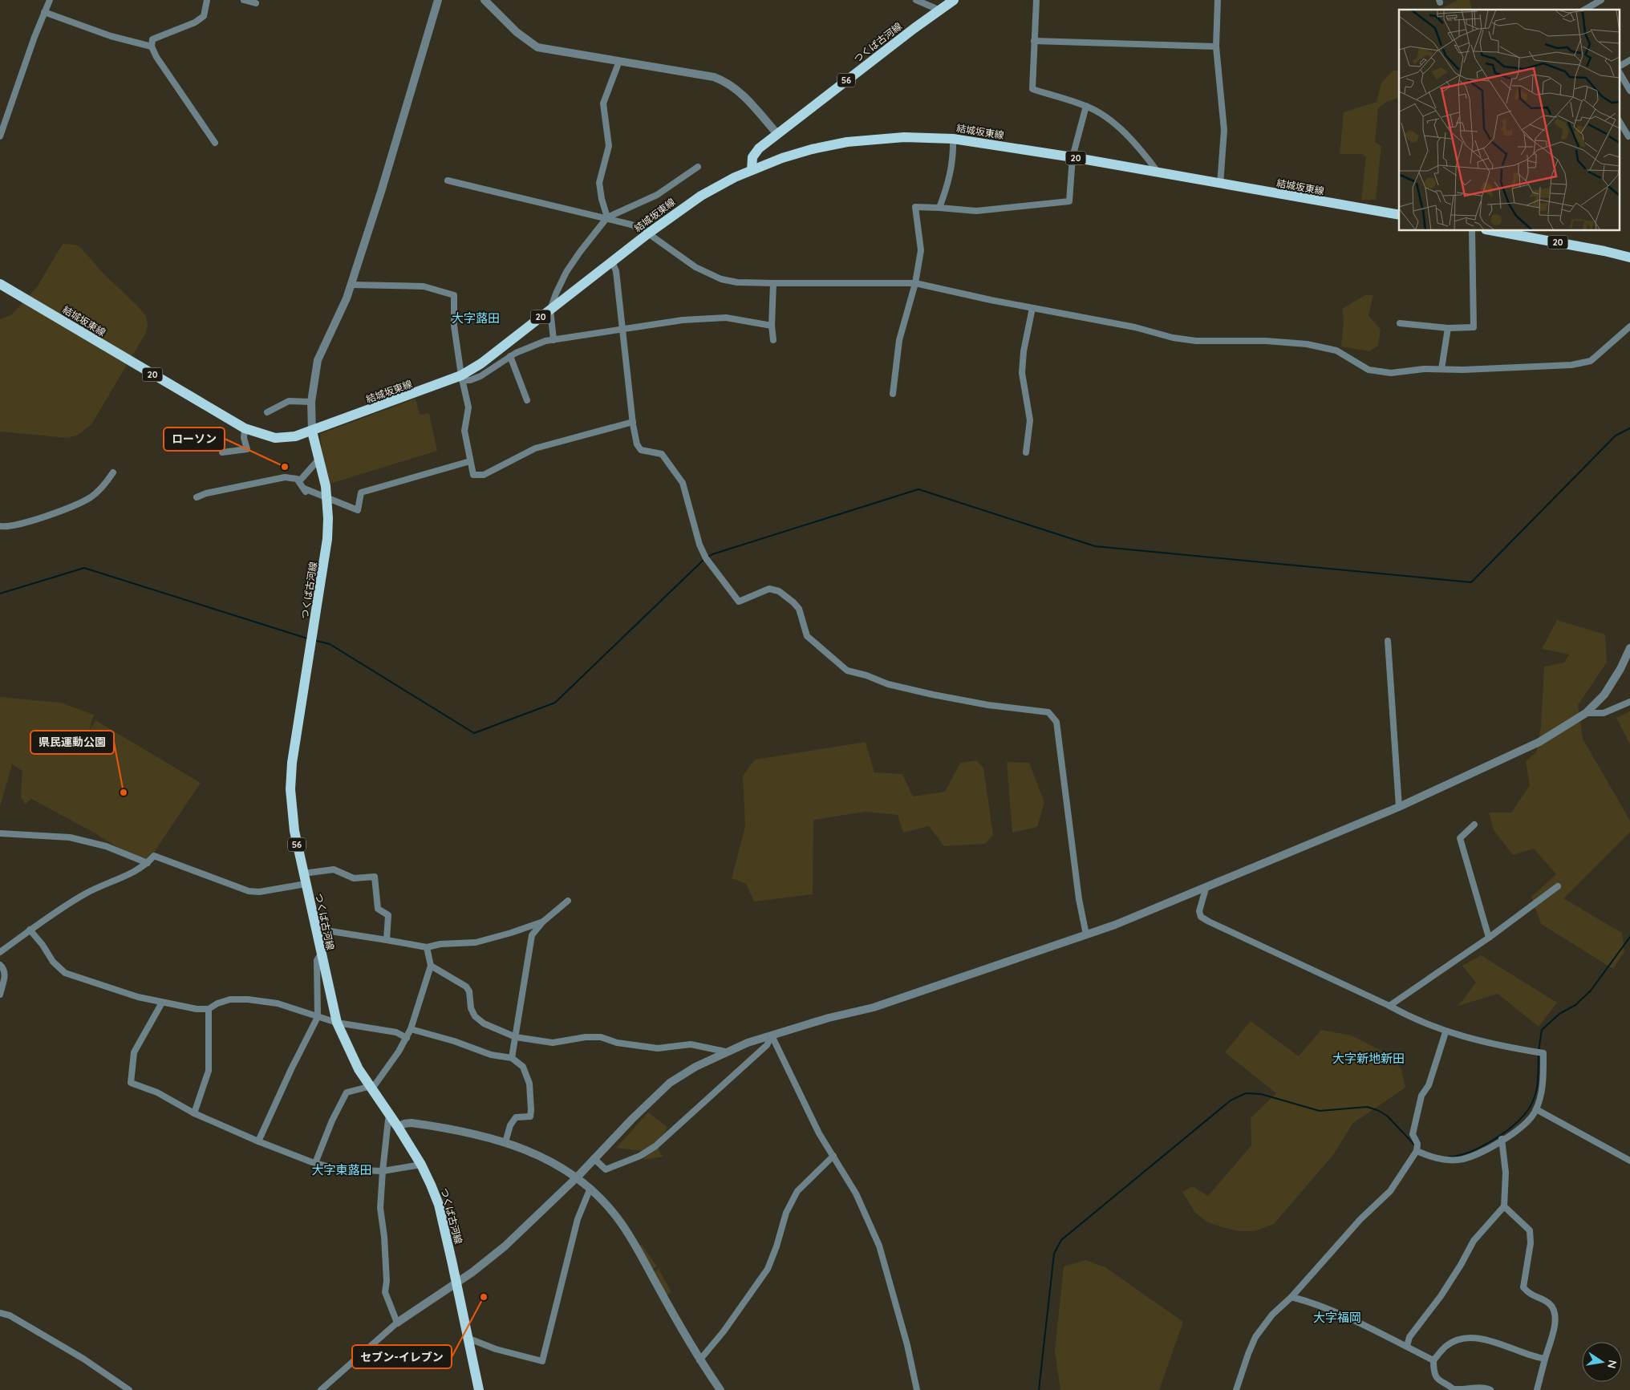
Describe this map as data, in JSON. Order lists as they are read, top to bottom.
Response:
{
  "streets": {
    "main road": [
      "つくば古河線",
      "56",
      "結城坂東線",
      "20"
    ]
  },
  "crossings": [
    ["つくば古河線", "結城坂東線"]
  ],
  "districts": [
    "大字蕗田",
    "大字新地新田",
    "大字東蕗田",
    "大字福岡"
  ],
  "places": ["ローソン", "県民運動公園", "セブン-イレブン"],
  "north": "right"
}
